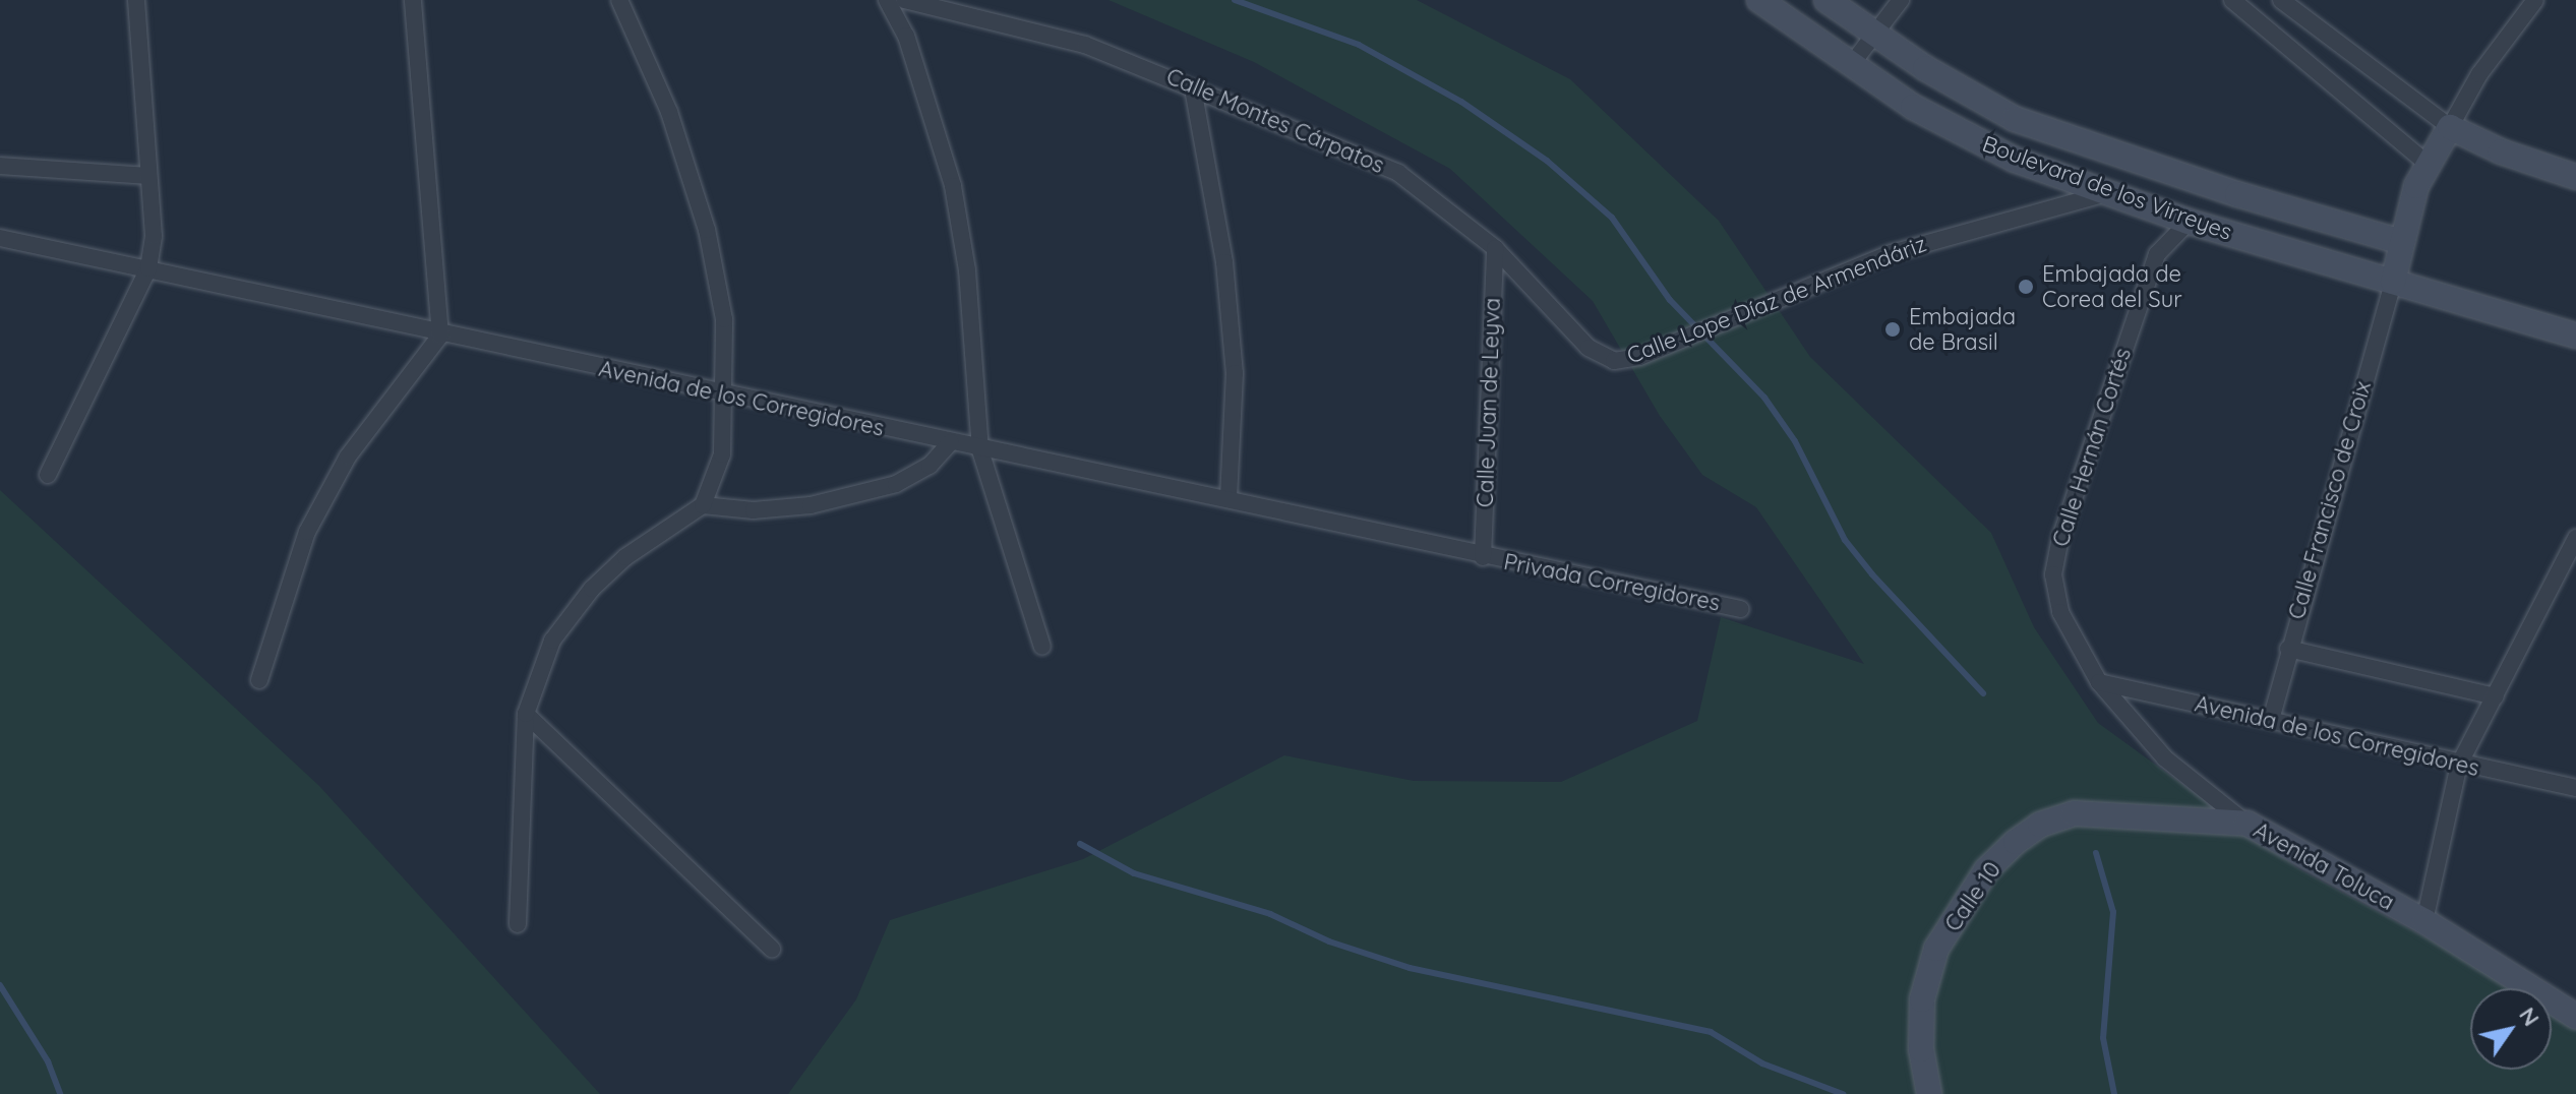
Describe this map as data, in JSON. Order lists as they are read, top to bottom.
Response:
{
  "streets": {
    "street": [
      "Calle Montes Cárpatos",
      "Boulevard de los Virreyes",
      "Calle Lope Díaz de Armendáriz",
      "Avenida de los Corregidores",
      "Calle Juan de Leyva",
      "Calle Hernán Cortés",
      "Calle Francisco de Croix",
      "Privada Corregidores",
      "Avenida Toluca",
      "Calle 10"
    ]
  },
  "crossings": [
    ["Calle Montes Cárpatos", "Calle Lope Díaz de Armendáriz"],
    ["Calle Montes Cárpatos", "Calle Juan de Leyva"],
    ["Boulevard de los Virreyes", "Calle Lope Díaz de Armendáriz"],
    ["Boulevard de los Virreyes", "Calle Hernán Cortés"],
    ["Boulevard de los Virreyes", "Calle Francisco de Croix"],
    ["Avenida de los Corregidores", "Calle Juan de Leyva"],
    ["Avenida de los Corregidores", "Calle Hernán Cortés"],
    ["Avenida de los Corregidores", "Calle Francisco de Croix"],
    ["Avenida de los Corregidores", "Privada Corregidores"],
    ["Avenida de los Corregidores", "Avenida Toluca"],
    ["Calle Juan de Leyva", "Privada Corregidores"],
    ["Calle Hernán Cortés", "Avenida Toluca"],
    ["Avenida Toluca", "Calle 10"]
  ],
  "places": ["Embajada de Corea del Sur", "Embajada de Brasil"],
  "north": "top right"
}
